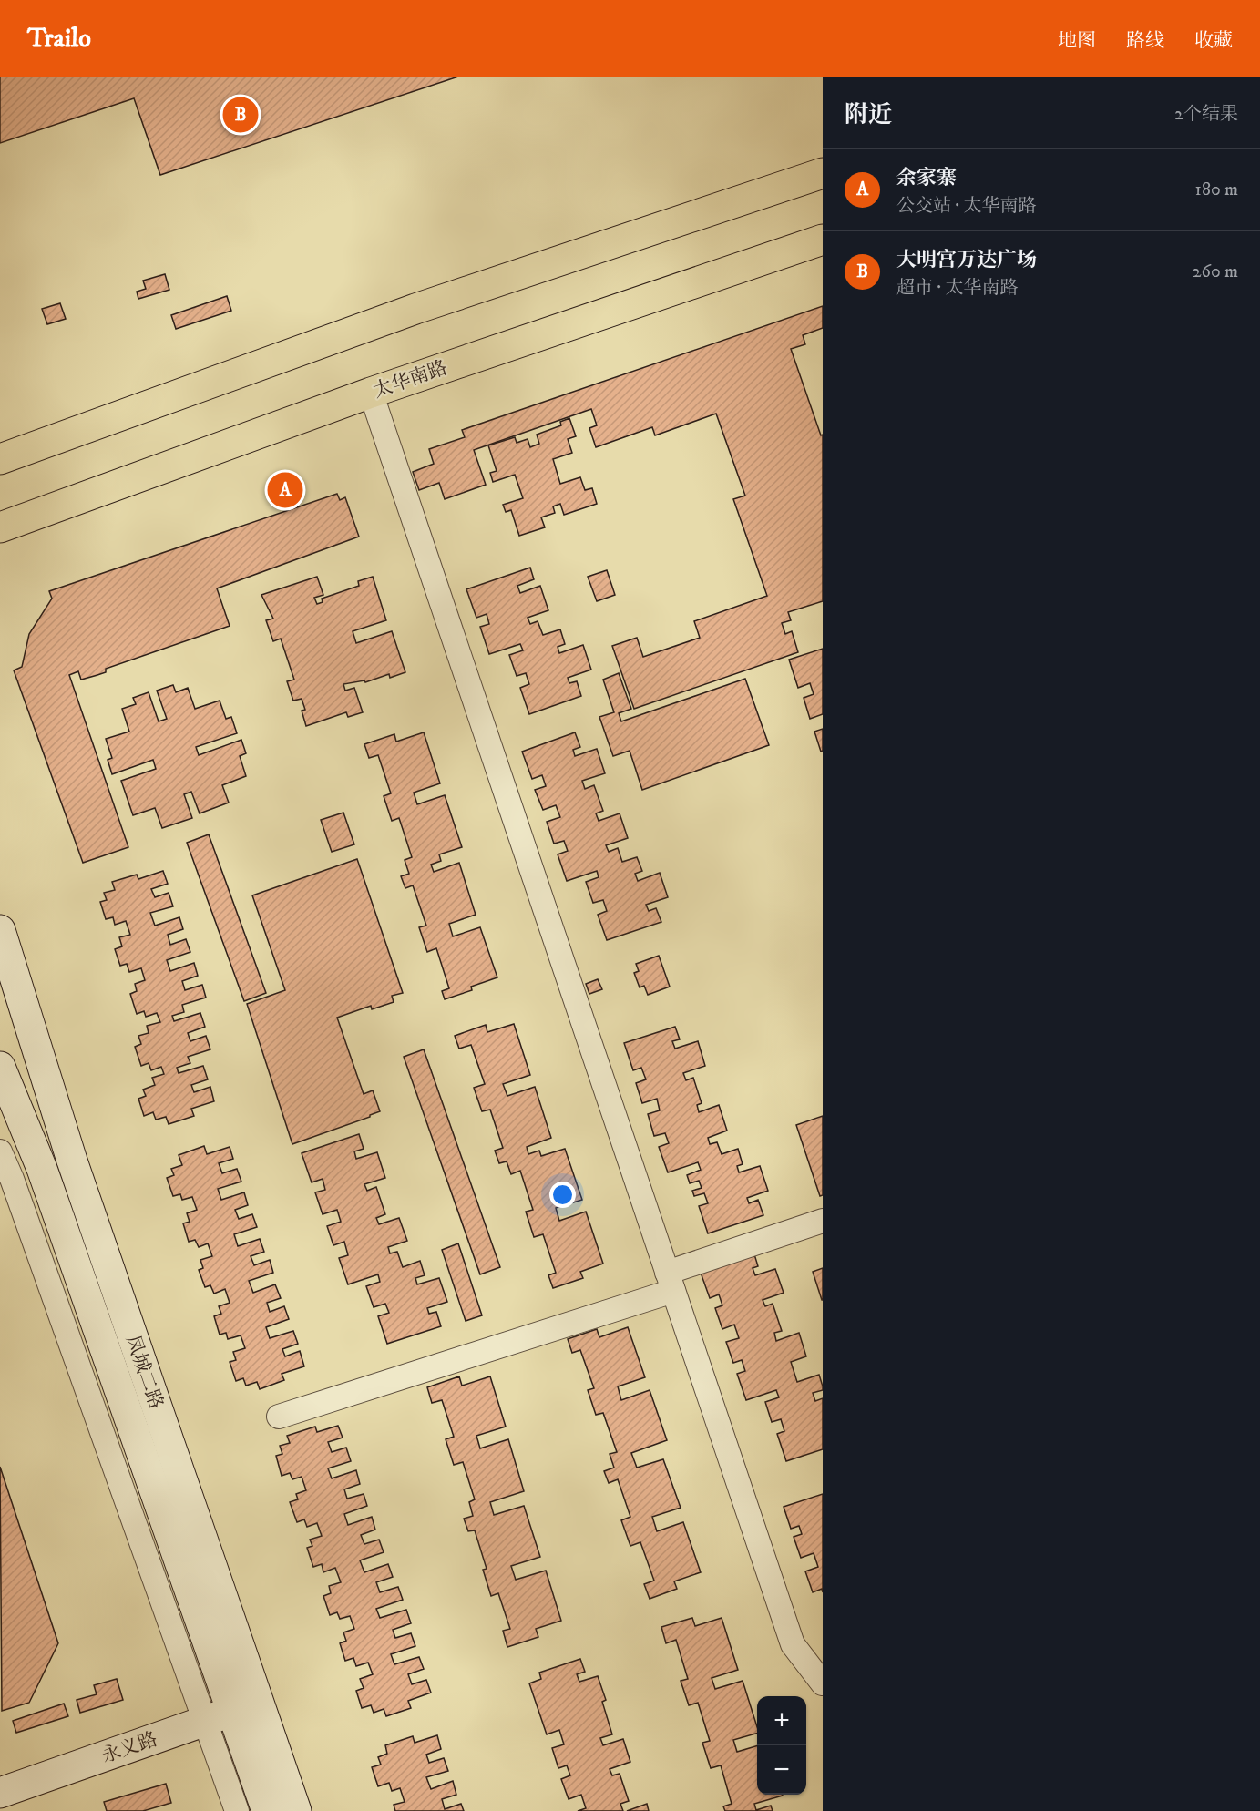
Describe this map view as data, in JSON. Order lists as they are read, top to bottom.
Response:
{
  "streets": {
    "main road": ["太华南路", "凤城二路", "永义路"]
  },
  "crossings": [
    ["凤城二路", "永义路"]
  ],
  "page": {
    "header": "Trailo",
    "nav": ["地图", "路线", "收藏"],
    "heading": ["附近", "2个结果"],
    "pins": ["B", "A"],
    "list": [
      {
        "mark": "A",
        "name": "余家寨",
        "note": "公交站 · 太华南路",
        "value": "180 m"
      },
      {
        "mark": "B",
        "name": "大明宫万达广场",
        "note": "超市 · 太华南路",
        "value": "260 m"
      }
    ],
    "map_buttons": ["+", "−"]
  }
}
